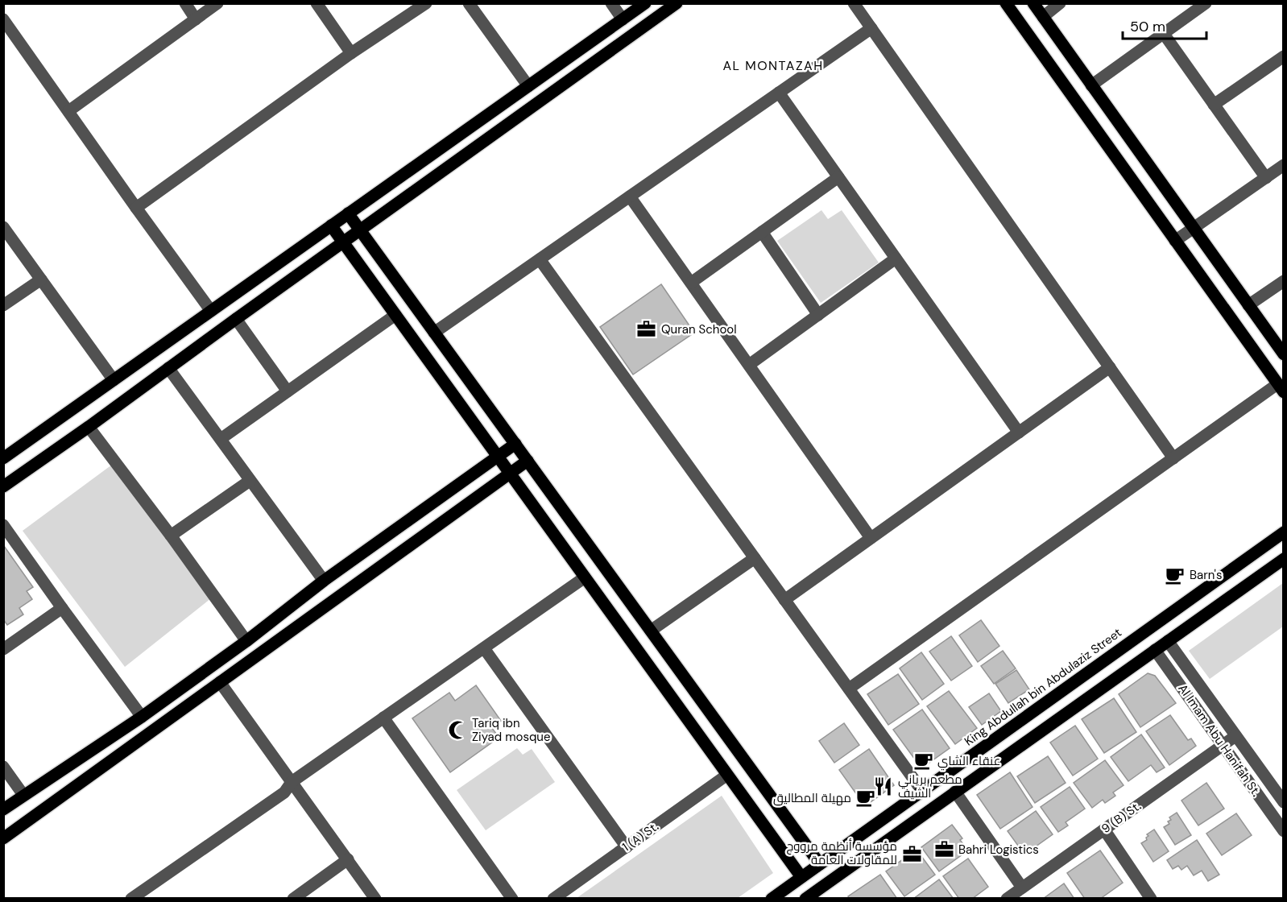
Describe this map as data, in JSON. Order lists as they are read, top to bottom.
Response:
{
  "streets": {
    "main road": ["King Abdullah bin Abdulaziz Street"],
    "street": ["Al Imam Abu Hanifah St.", "9 (B) St.", "1 (A) St."]
  },
  "crossings": [
    ["Al Imam Abu Hanifah St.", "9 (B) St."]
  ],
  "districts": ["AL MONTAZAH"],
  "places": {
    "office": ["Quran School", "Bahri Logistics", "مؤسسة أنظمة مرووج للمقاولات العامة"],
    "cafe": ["Barn's", "عنقاء الشاي", "مهيلة المطاليق"],
    "mosque": ["Tariq ibn Ziyad mosque"],
    "restaurant": ["مطعم برياني الشيف"]
  },
  "scale_bar": "50 m"
}
